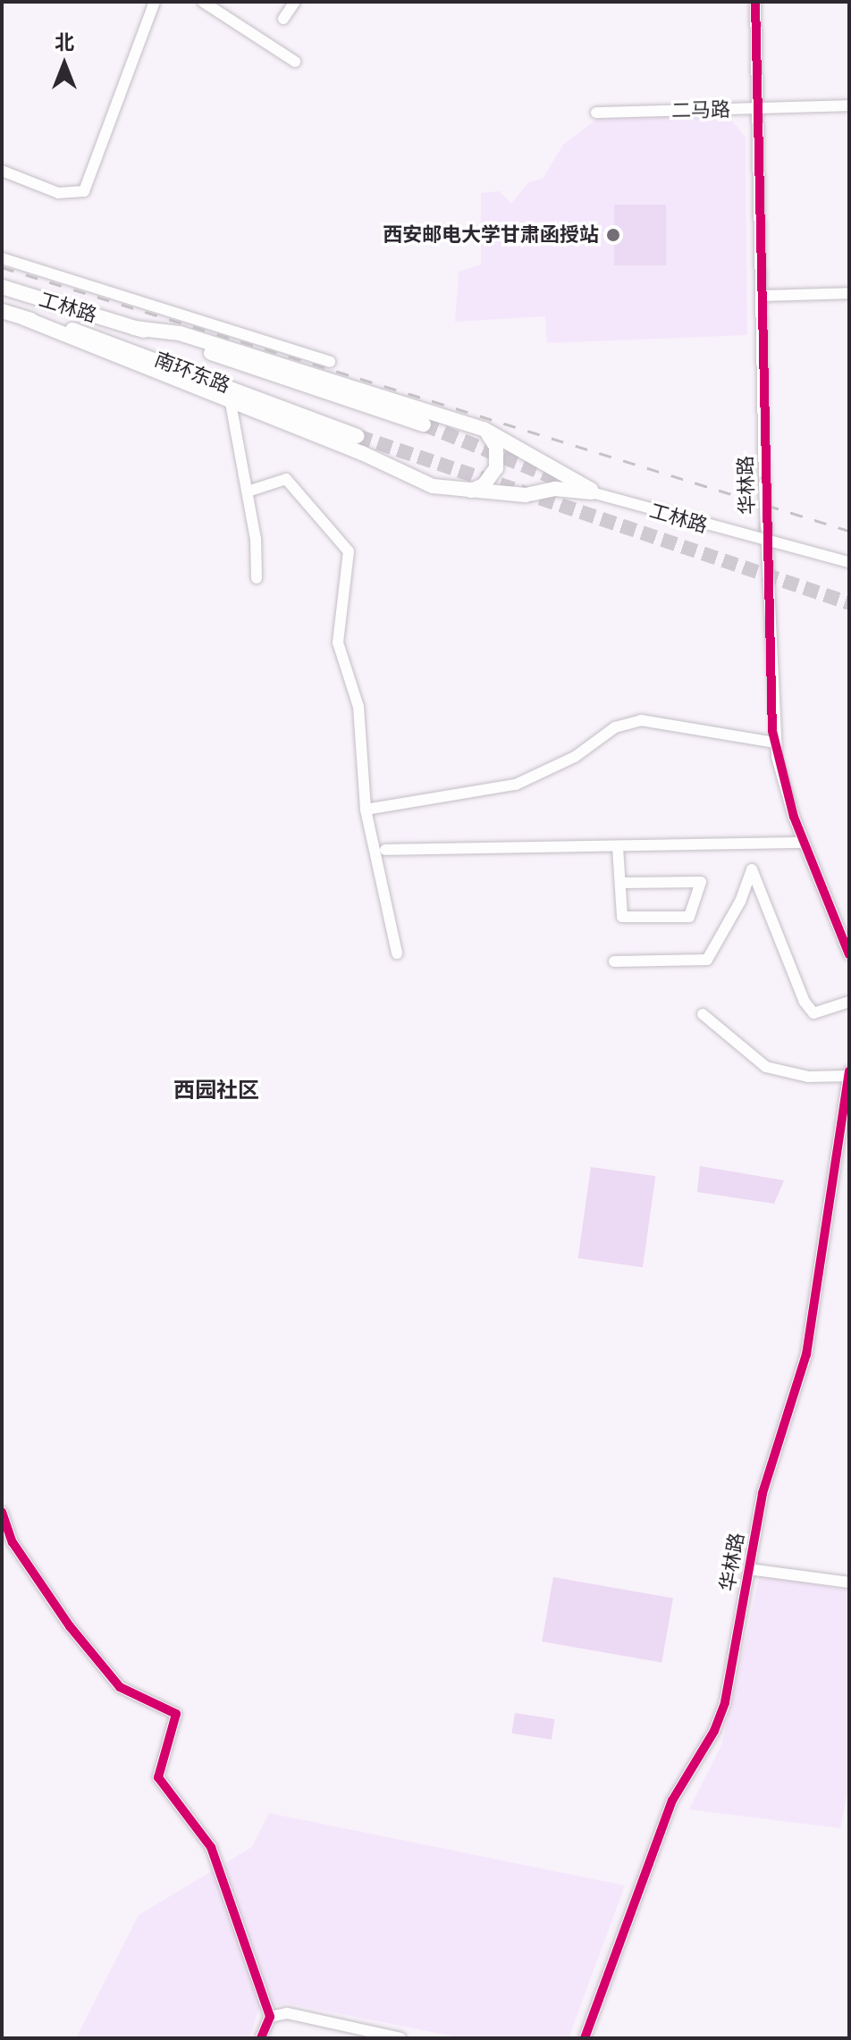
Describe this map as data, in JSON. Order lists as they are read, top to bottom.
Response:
{
  "streets": {
    "highway": ["工林路", "南环东路"],
    "street": ["二马路", "华林路"]
  },
  "crossings": [
    ["二马路", "华林路"],
    ["工林路", "南环东路"],
    ["工林路", "华林路"]
  ],
  "districts": ["西园社区"],
  "places": ["西安邮电大学甘肃函授站"],
  "north": "top"
}
